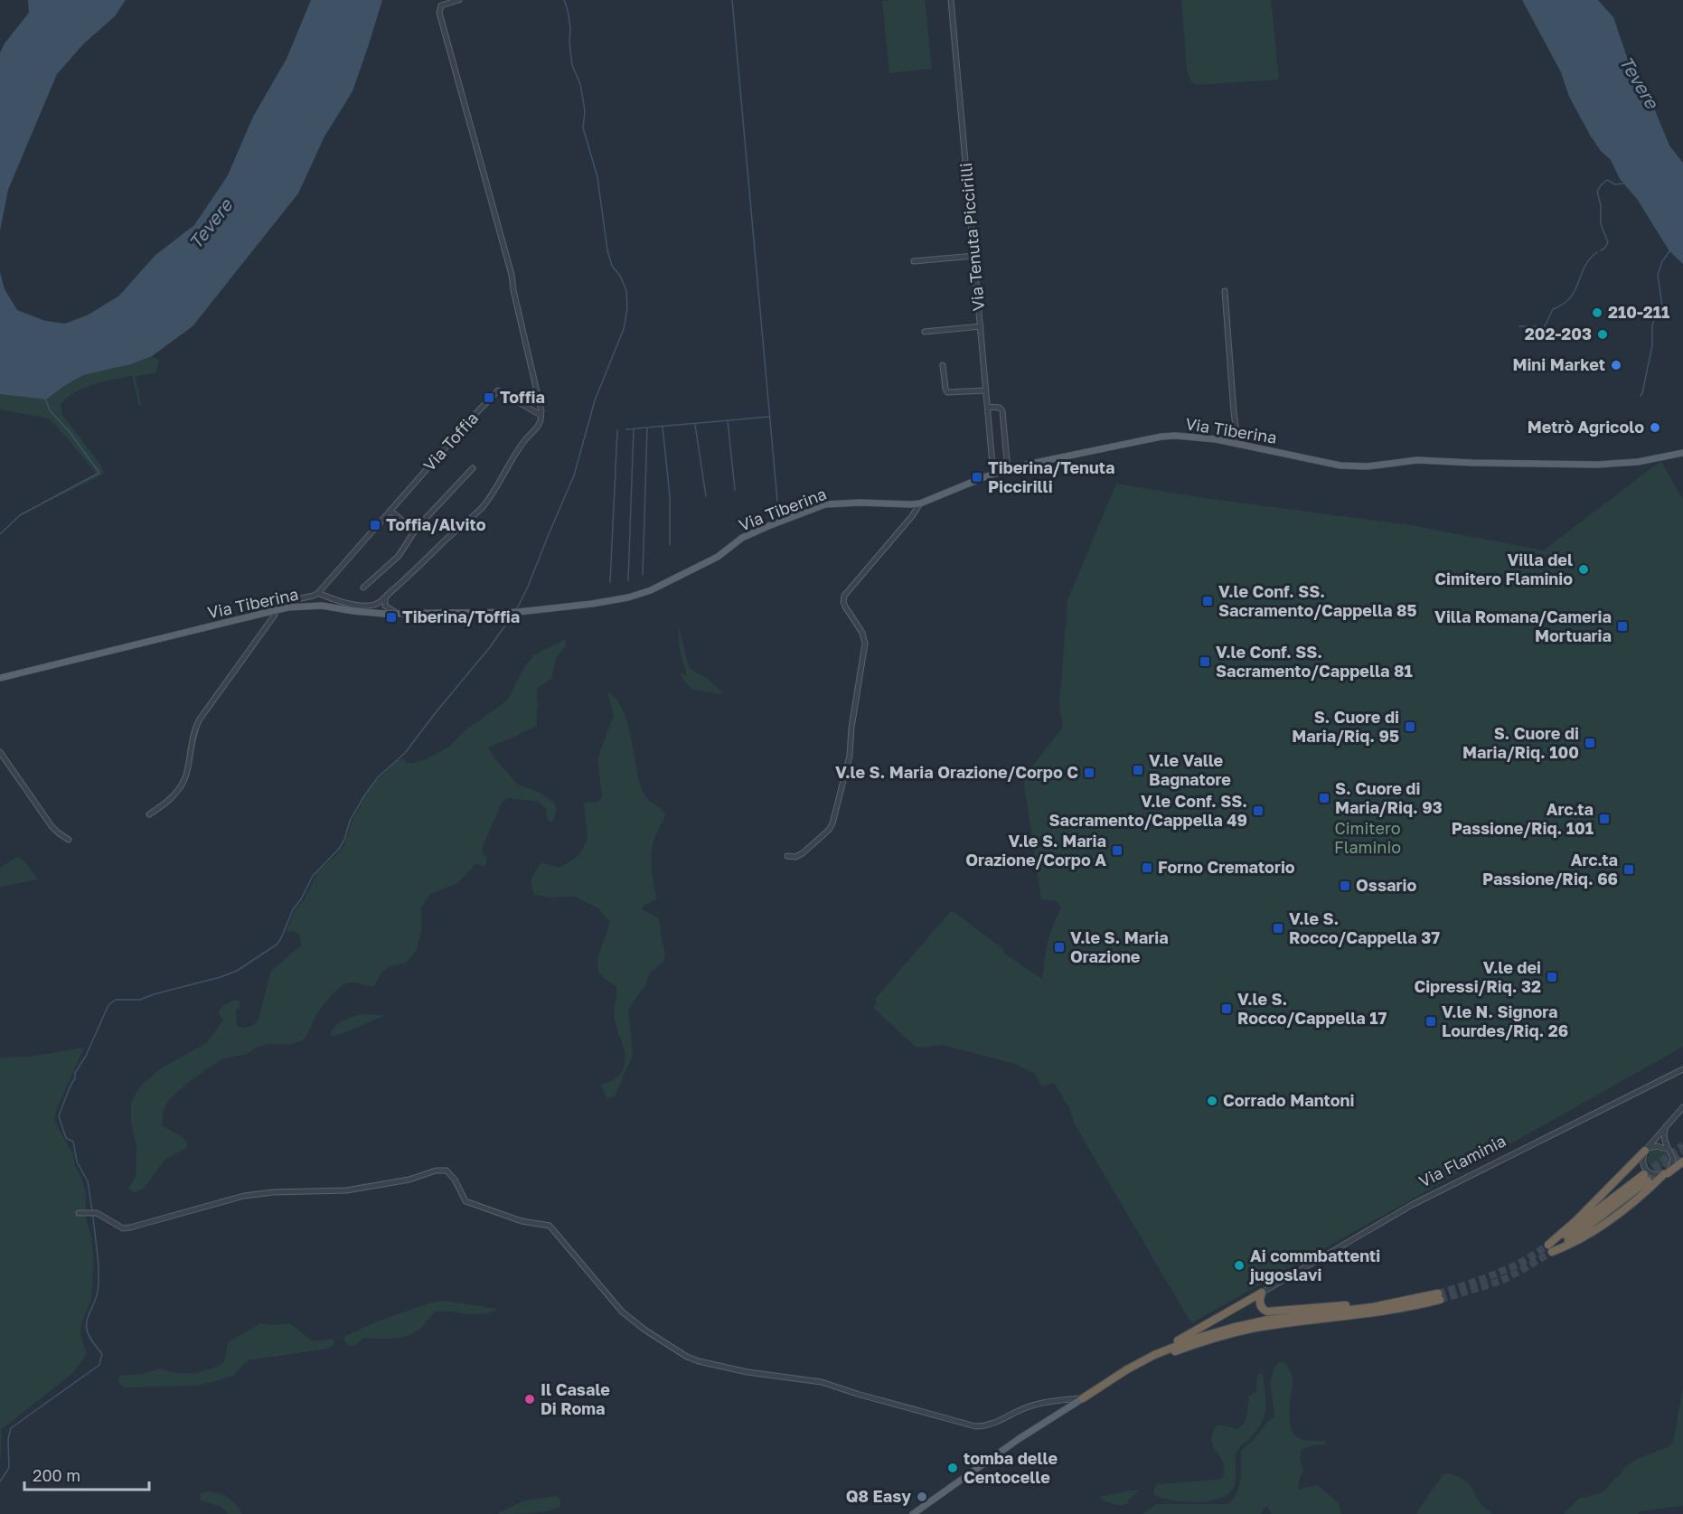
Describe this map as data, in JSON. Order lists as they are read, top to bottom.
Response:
{
  "streets": {
    "main road": ["Via Tiberina"],
    "street": ["Via Tenuta Piccirilli", "Via Toffia", "Via Flaminia"]
  },
  "crossings": [
    ["Via Tenuta Piccirilli", "Via Tiberina"]
  ],
  "water": ["Tevere"],
  "parks": ["Cimitero Flaminio"],
  "places": {
    "other": [
      "210-211",
      "202-203",
      "Mini Market",
      "Metrò Agricolo",
      "Villa del Cimitero Flaminio",
      "Corrado Mantoni",
      "Ai commbattenti jugoslavi",
      "Il Casale Di Roma",
      "tomba delle Centocelle",
      "Q8 Easy"
    ],
    "transit": [
      "Toffia",
      "Tiberina/Tenuta Piccirilli",
      "Toffia/Alvito",
      "V.le Conf. SS. Sacramento/Cappella 85",
      "Tiberina/Toffia",
      "Villa Romana/Cameria Mortuaria",
      "V.le Conf. SS. Sacramento/Cappella 81",
      "S. Cuore di Maria/Riq. 95",
      "S. Cuore di Maria/Riq. 100",
      "V.le Valle Bagnatore",
      "V.le S. Maria Orazione/Corpo C",
      "S. Cuore di Maria/Riq. 93",
      "V.le Conf. SS. Sacramento/Cappella 49",
      "Arc.ta Passione/Riq. 101",
      "V.le S. Maria Orazione/Corpo A",
      "Forno Crematorio",
      "Arc.ta Passione/Riq. 66",
      "Ossario",
      "V.le S. Rocco/Cappella 37",
      "V.le S. Maria Orazione",
      "V.le dei Cipressi/Riq. 32",
      "V.le S. Rocco/Cappella 17",
      "V.le N. Signora Lourdes/Riq. 26"
    ]
  },
  "scale_bar": "200 m"
}
